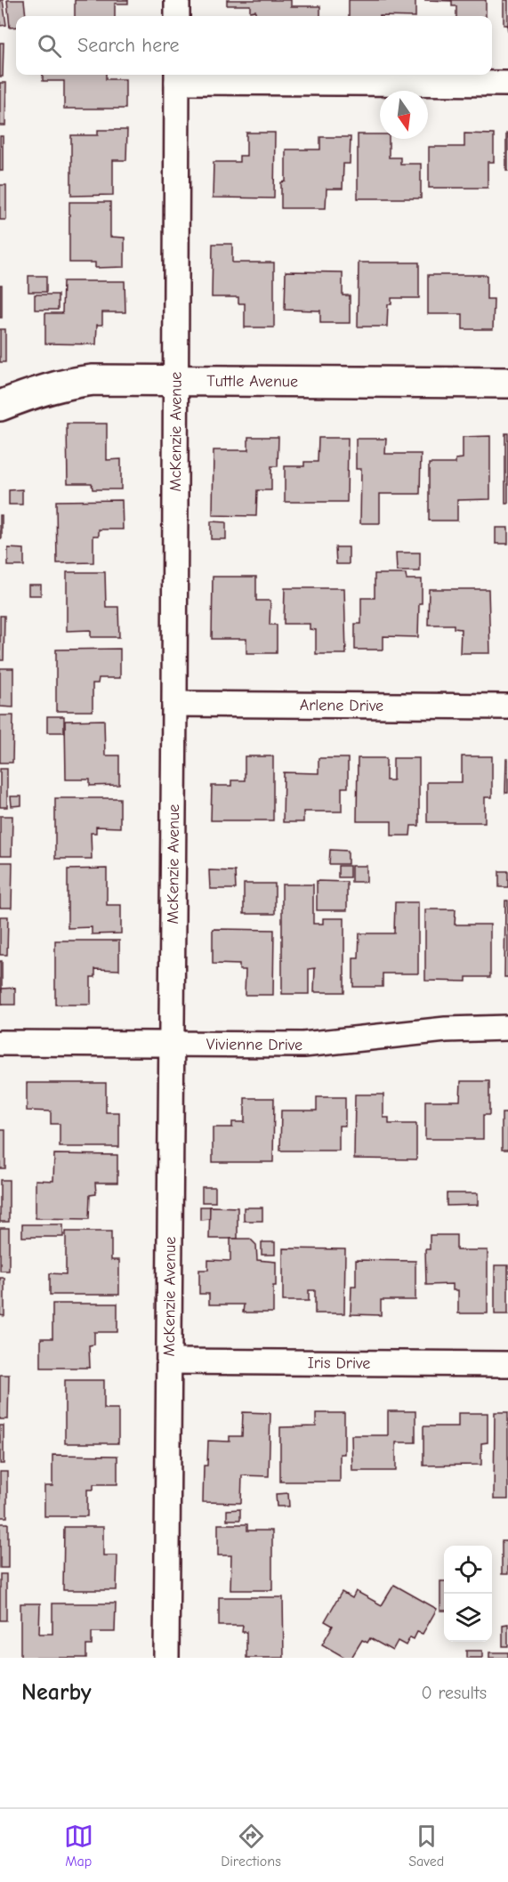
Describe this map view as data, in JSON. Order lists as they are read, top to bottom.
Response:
{
  "streets": {
    "street": [
      "Tuttle Avenue",
      "McKenzie Avenue",
      "Arlene Drive",
      "Vivienne Drive",
      "Iris Drive"
    ]
  },
  "crossings": [
    ["Tuttle Avenue", "McKenzie Avenue"],
    ["McKenzie Avenue", "Arlene Drive"],
    ["McKenzie Avenue", "Vivienne Drive"],
    ["McKenzie Avenue", "Iris Drive"]
  ],
  "north": "bottom",
  "page": {
    "search": "Search here",
    "heading": ["Nearby", "0 results"],
    "nav": ["Map", "Directions", "Saved"]
  }
}
